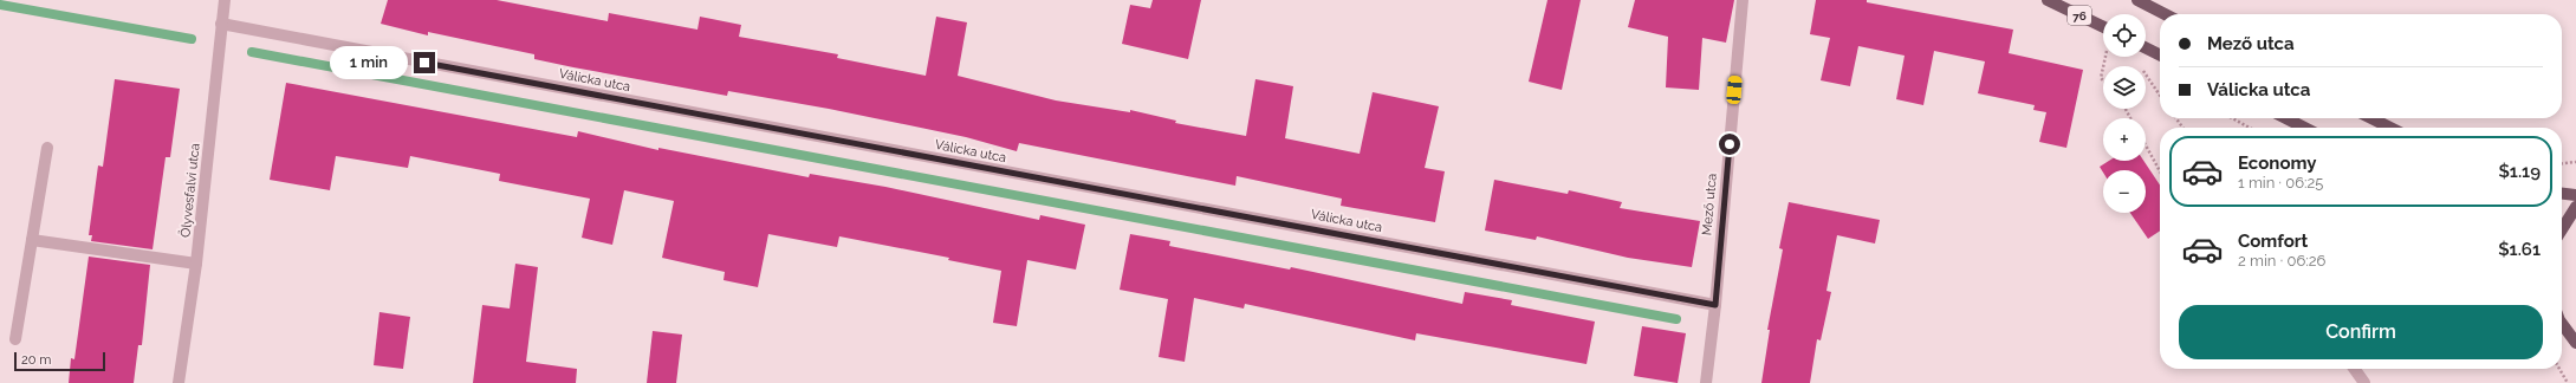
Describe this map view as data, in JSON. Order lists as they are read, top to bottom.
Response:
{
  "streets": {
    "main road": ["76"],
    "street": ["Válicka utca", "Ölyvesfalvi utca", "Mező utca"]
  },
  "crossings": [
    ["Válicka utca", "Ölyvesfalvi utca"],
    ["Válicka utca", "Mező utca"]
  ],
  "scale_bar": "20 m",
  "page": {
    "map_buttons": ["+", "−"],
    "banner": ["Mező utca", "Válicka utca"],
    "bubble": "1 min",
    "list": [
      {
        "name": "Economy",
        "note": "1 min · 06:25",
        "value": "$1.19"
      },
      {
        "name": "Comfort",
        "note": "2 min · 06:26",
        "value": "$1.61"
      }
    ],
    "buttons": "Confirm",
    "scale": "20 m"
  }
}
